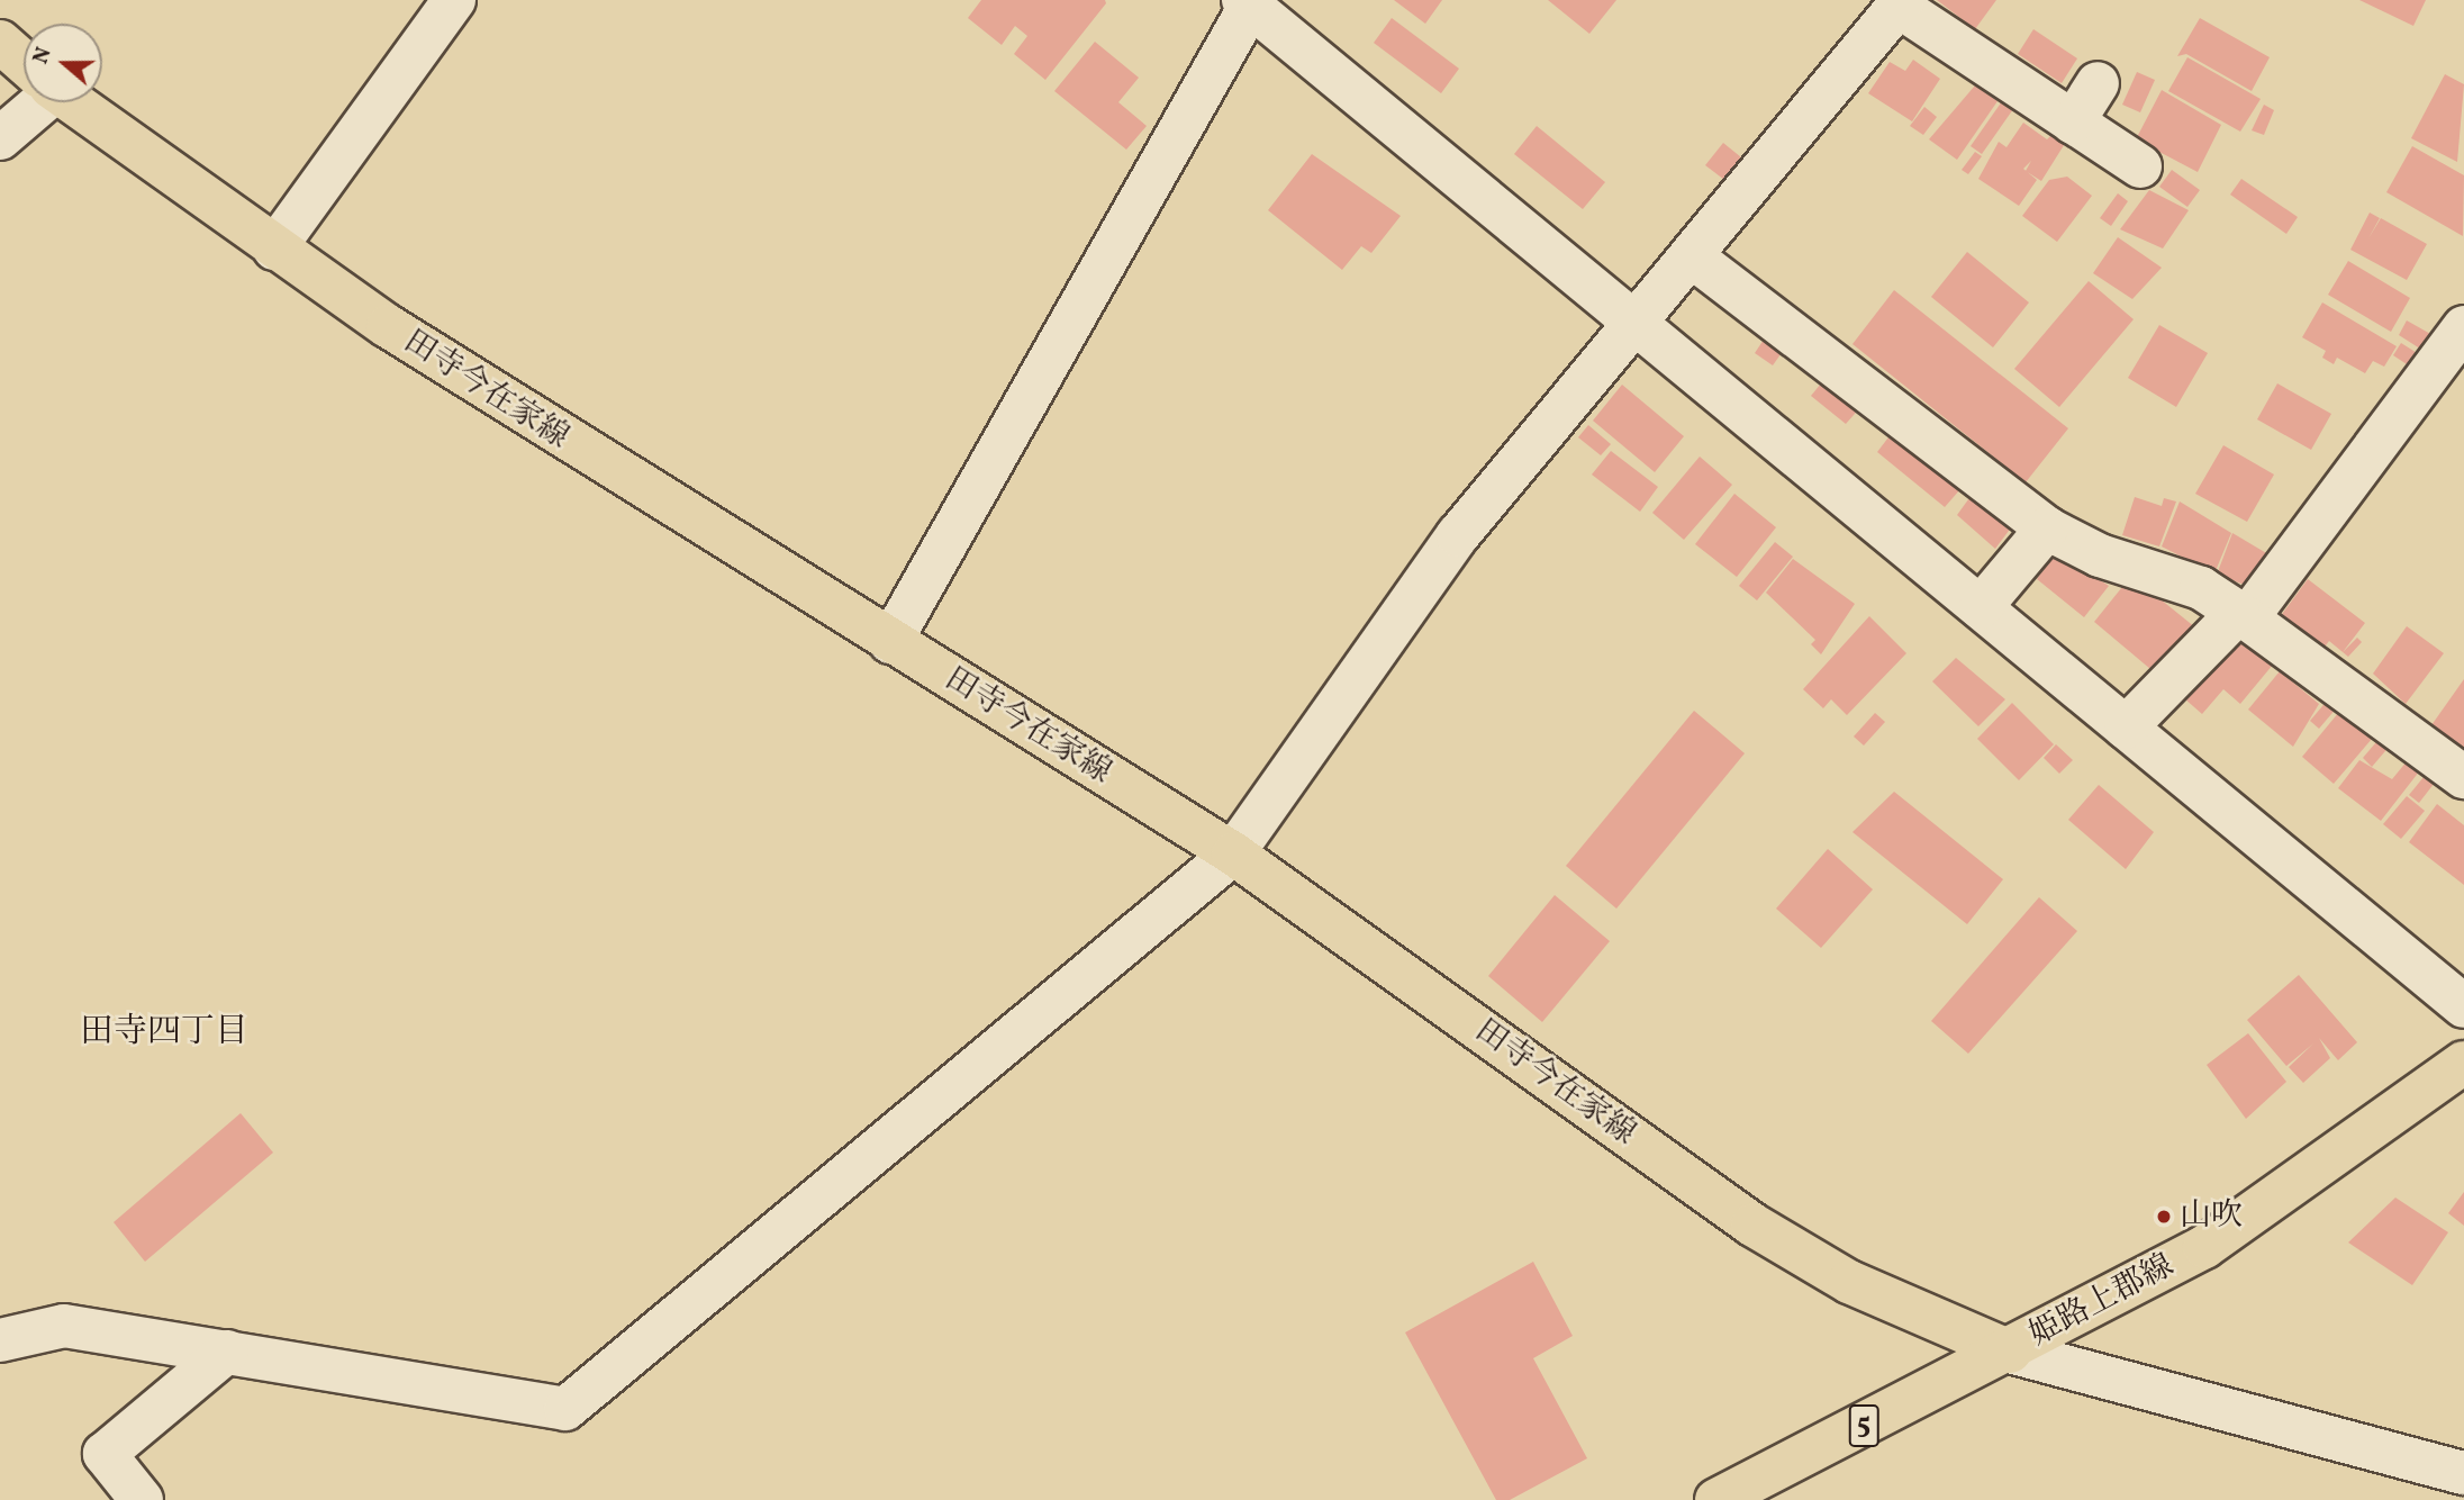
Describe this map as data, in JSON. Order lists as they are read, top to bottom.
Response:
{
  "streets": {
    "main road": ["田寺今在家線", "姫路上郡線", "5"]
  },
  "crossings": [
    ["田寺今在家線", "姫路上郡線"]
  ],
  "districts": ["田寺四丁目"],
  "places": ["山吹"],
  "north": "left"
}
